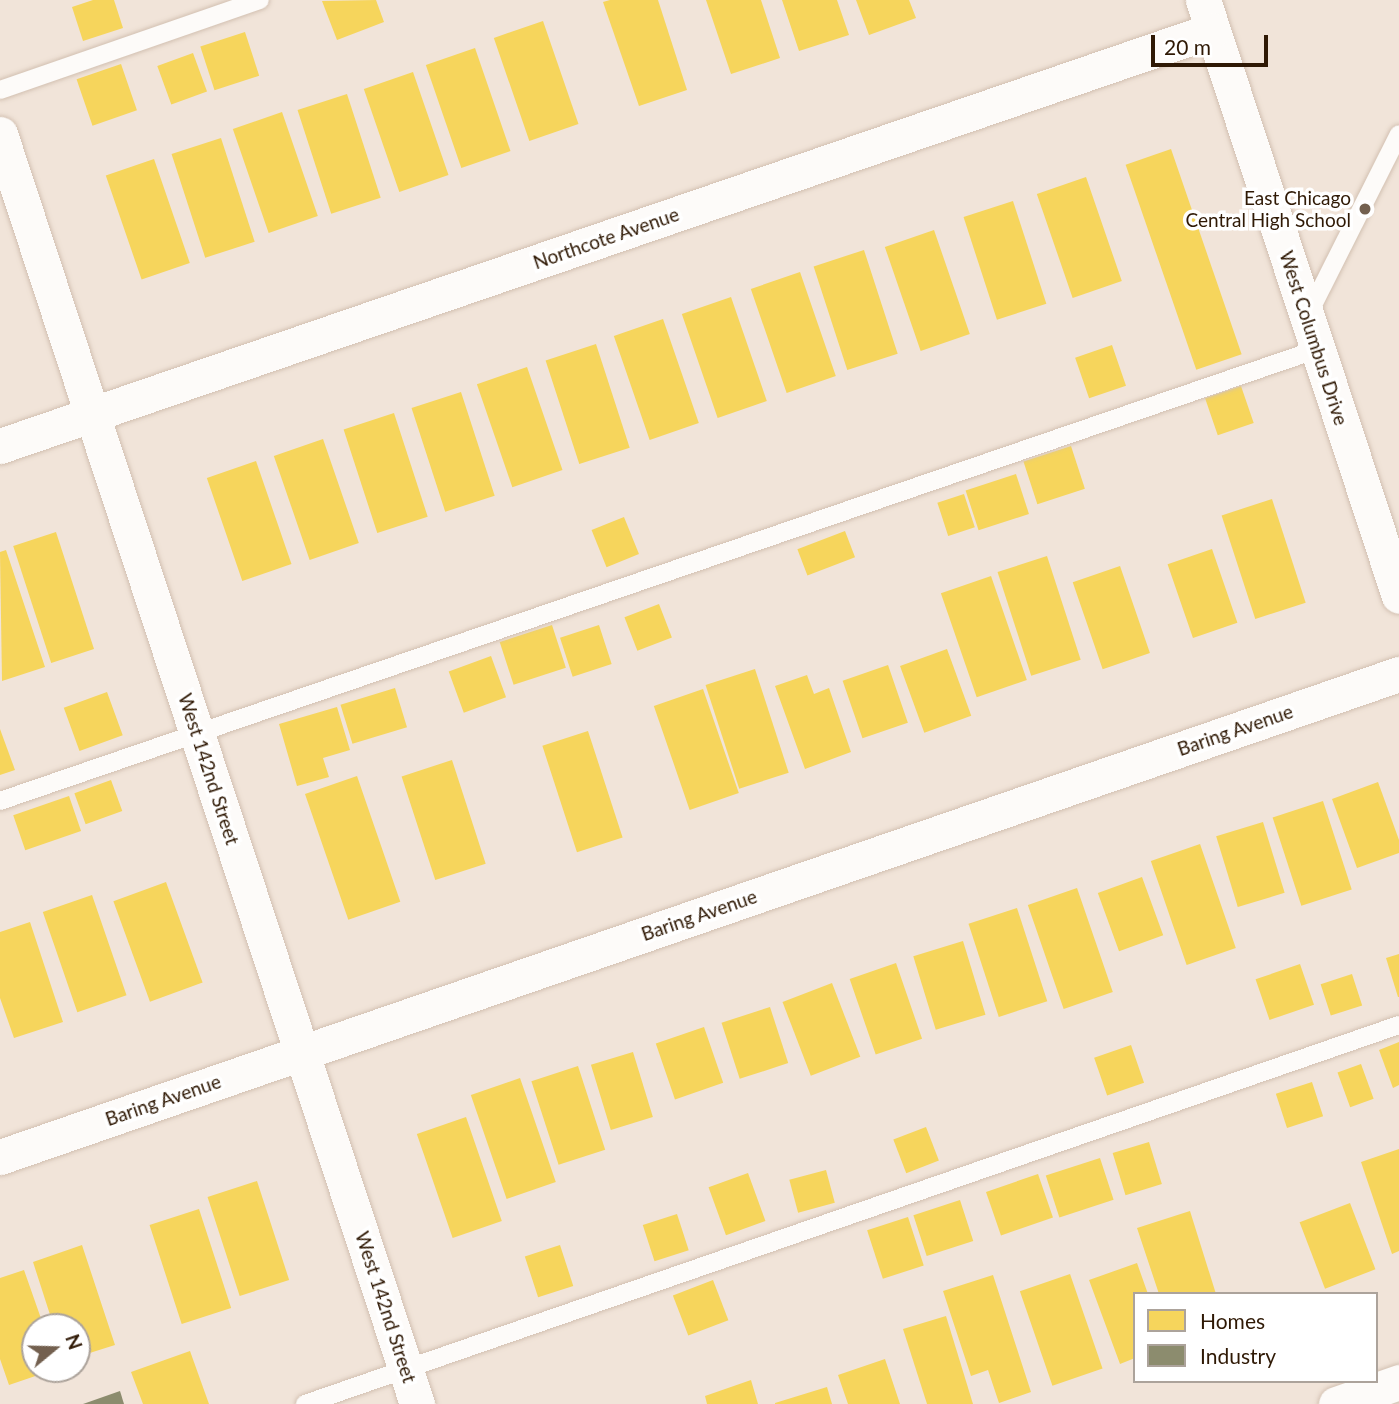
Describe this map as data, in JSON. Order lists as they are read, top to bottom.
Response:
{
  "streets": {
    "street": [
      "Northcote Avenue",
      "West Columbus Drive",
      "Baring Avenue",
      "West 142nd Street"
    ]
  },
  "crossings": [
    ["Northcote Avenue", "West Columbus Drive"],
    ["Northcote Avenue", "West 142nd Street"],
    ["Baring Avenue", "West 142nd Street"]
  ],
  "places": ["East Chicago Central High School"],
  "legend": ["Homes", "Industry"],
  "scale_bar": "20 m",
  "north": "right"
}
